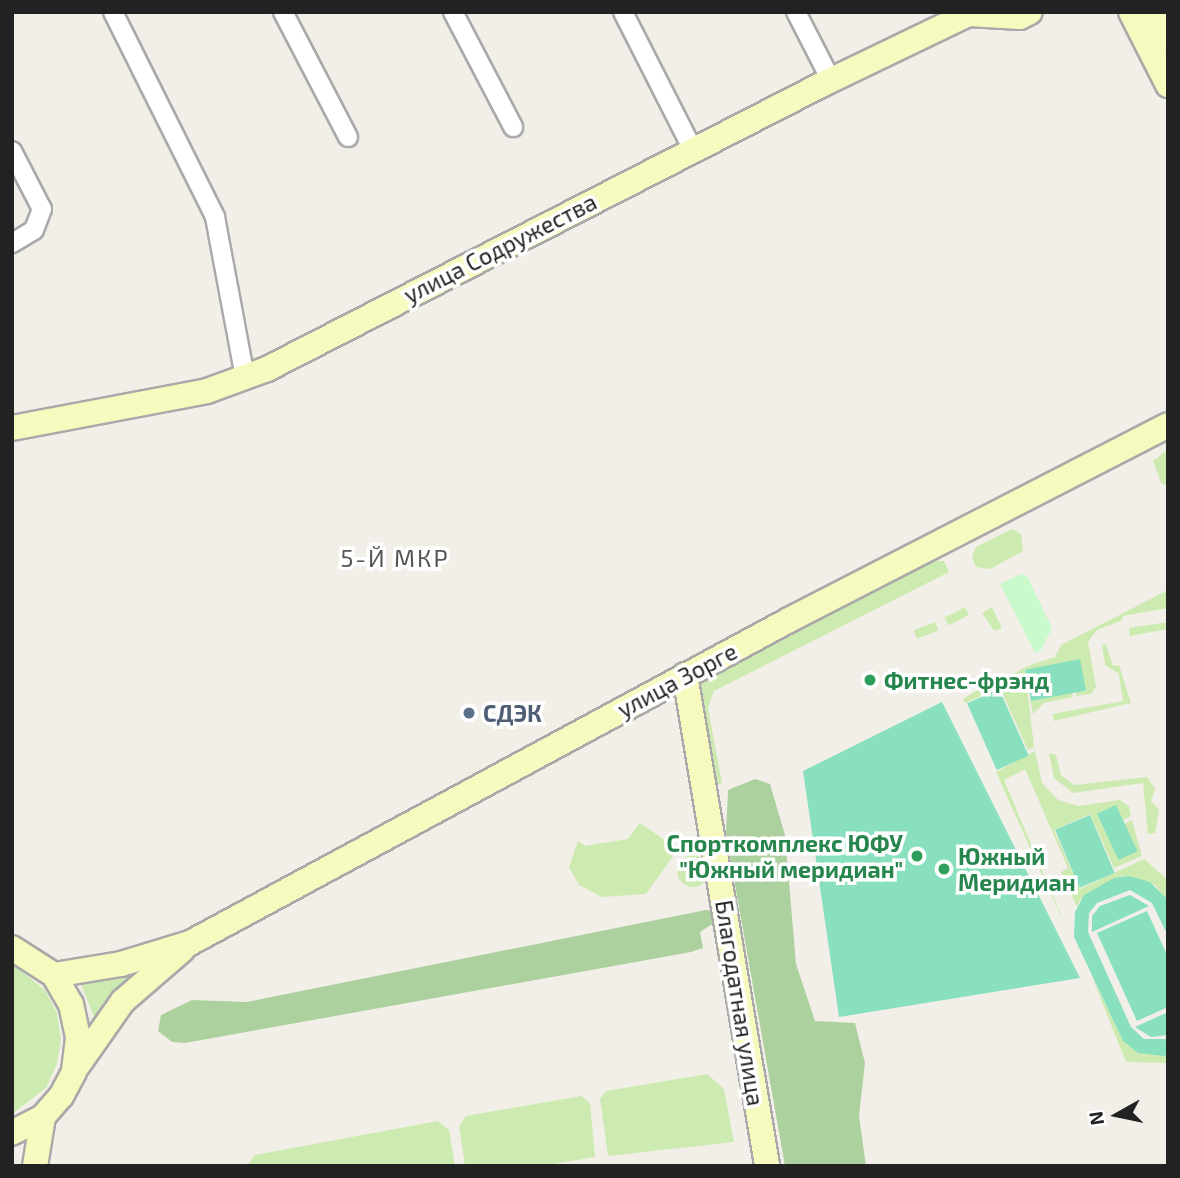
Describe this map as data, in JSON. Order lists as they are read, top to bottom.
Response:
{
  "streets": {
    "main road": ["улица Содружества", "улица Зорге", "Благодатная улица"]
  },
  "crossings": [
    ["улица Зорге", "Благодатная улица"]
  ],
  "districts": ["5-Й МКР"],
  "places": [
    "Фитнес-фрэнд",
    "СДЭК",
    "Спорткомплекс ЮФУ \"Южный меридиан\"",
    "Южный Меридиан"
  ],
  "north": "left"
}
